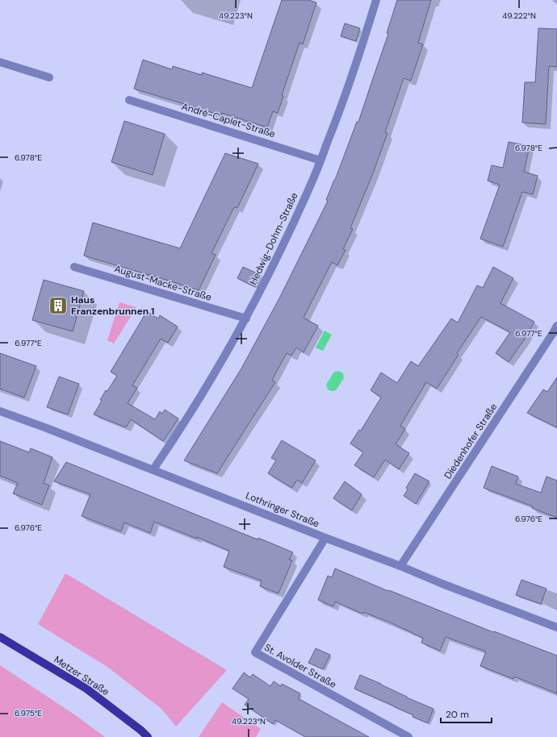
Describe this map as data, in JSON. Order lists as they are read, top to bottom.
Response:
{
  "streets": {
    "main road": ["Metzer Straße"],
    "street": [
      "André-Caplet-Straße",
      "Hedwig-Dohm-Straße",
      "August-Macke-Straße",
      "Diedenhofer Straße",
      "Lothringer Straße",
      "St. Avolder Straße"
    ]
  },
  "crossings": [
    ["André-Caplet-Straße", "Hedwig-Dohm-Straße"],
    ["Hedwig-Dohm-Straße", "August-Macke-Straße"],
    ["Hedwig-Dohm-Straße", "Lothringer Straße"],
    ["Diedenhofer Straße", "Lothringer Straße"],
    ["Lothringer Straße", "St. Avolder Straße"]
  ],
  "places": {
    "building": ["Haus Franzenbrunnen 1"]
  },
  "scale_bar": "20 m",
  "coordinates": [
    "49.223°N",
    "49.222°N",
    "6.978°E",
    "6.977°E",
    "6.976°E",
    "6.975°E"
  ]
}
